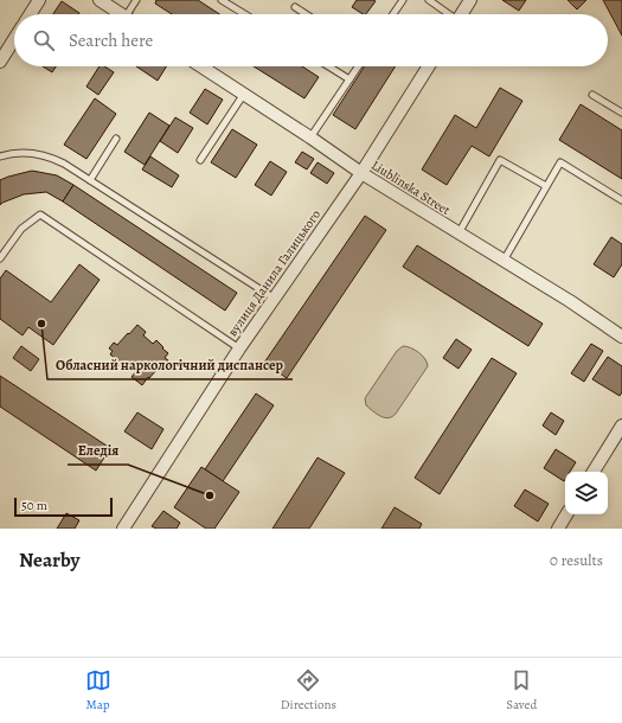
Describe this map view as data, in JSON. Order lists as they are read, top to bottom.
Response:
{
  "streets": {
    "street": ["Liublinska Street", "вулиця Данила Галицького"]
  },
  "crossings": [
    ["Liublinska Street", "вулиця Данила Галицького"]
  ],
  "places": ["Обласний наркологічний диспансер", "Еледія"],
  "scale_bar": "50 m",
  "page": {
    "search": "Search here",
    "scale": "50 m",
    "heading": ["Nearby", "0 results"],
    "nav": ["Map", "Directions", "Saved"]
  }
}
